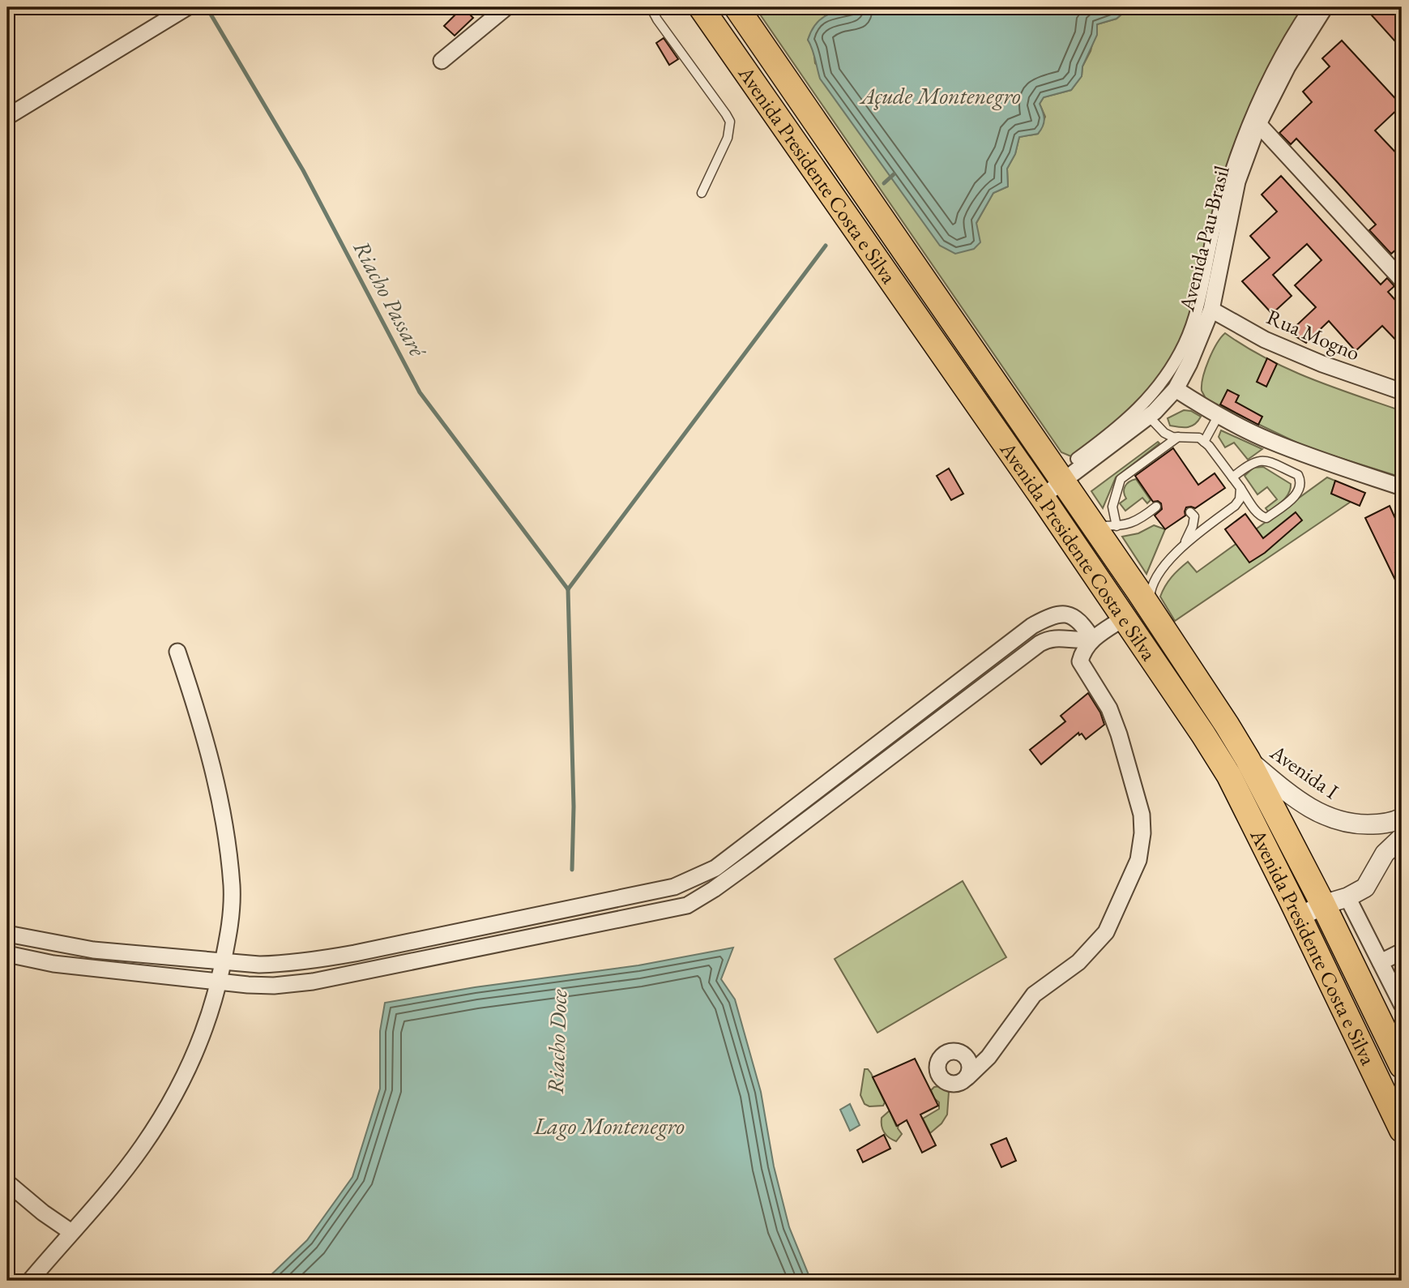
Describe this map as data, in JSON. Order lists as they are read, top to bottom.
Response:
{
  "streets": {
    "main road": ["Avenida Presidente Costa e Silva"],
    "street": ["Avenida Pau Brasil", "Rua Mogno", "Avenida I"]
  },
  "crossings": [
    ["Avenida Presidente Costa e Silva", "Avenida Pau Brasil"],
    ["Avenida Presidente Costa e Silva", "Avenida I"],
    ["Avenida Pau Brasil", "Rua Mogno"]
  ],
  "water": [
    "Açude Montenegro",
    "Riacho Passaré",
    "Riacho Doce",
    "Lago Montenegro"
  ]
}
